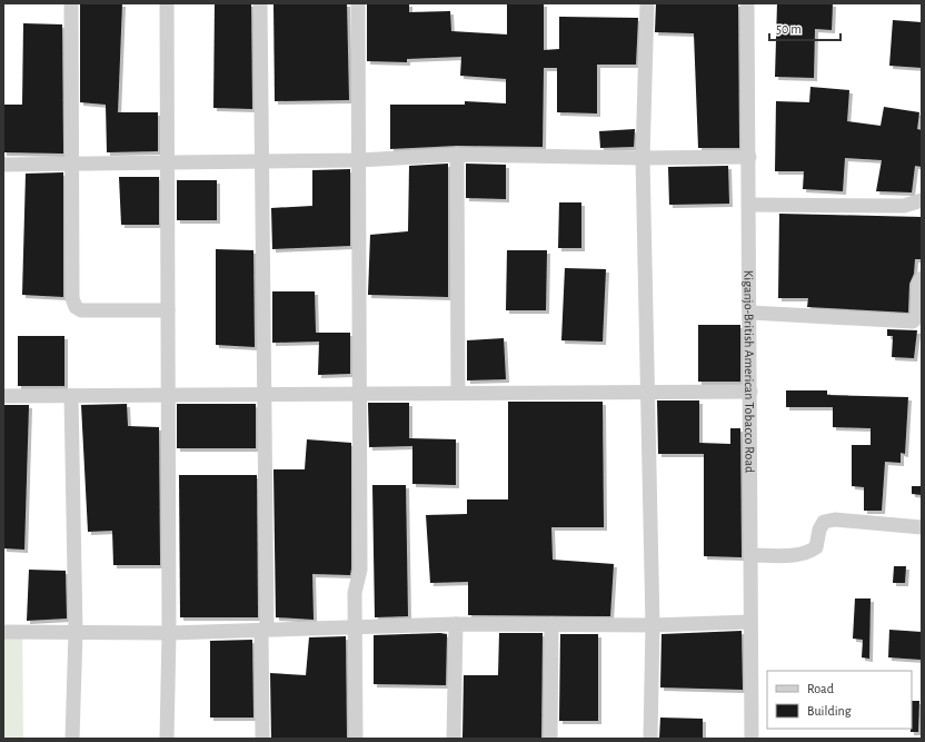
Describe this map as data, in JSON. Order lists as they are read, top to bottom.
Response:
{
  "streets": {
    "street": ["Kiganjo-British American Tobacco Road"]
  },
  "legend": ["Road", "Building"],
  "scale_bar": "50 m"
}
